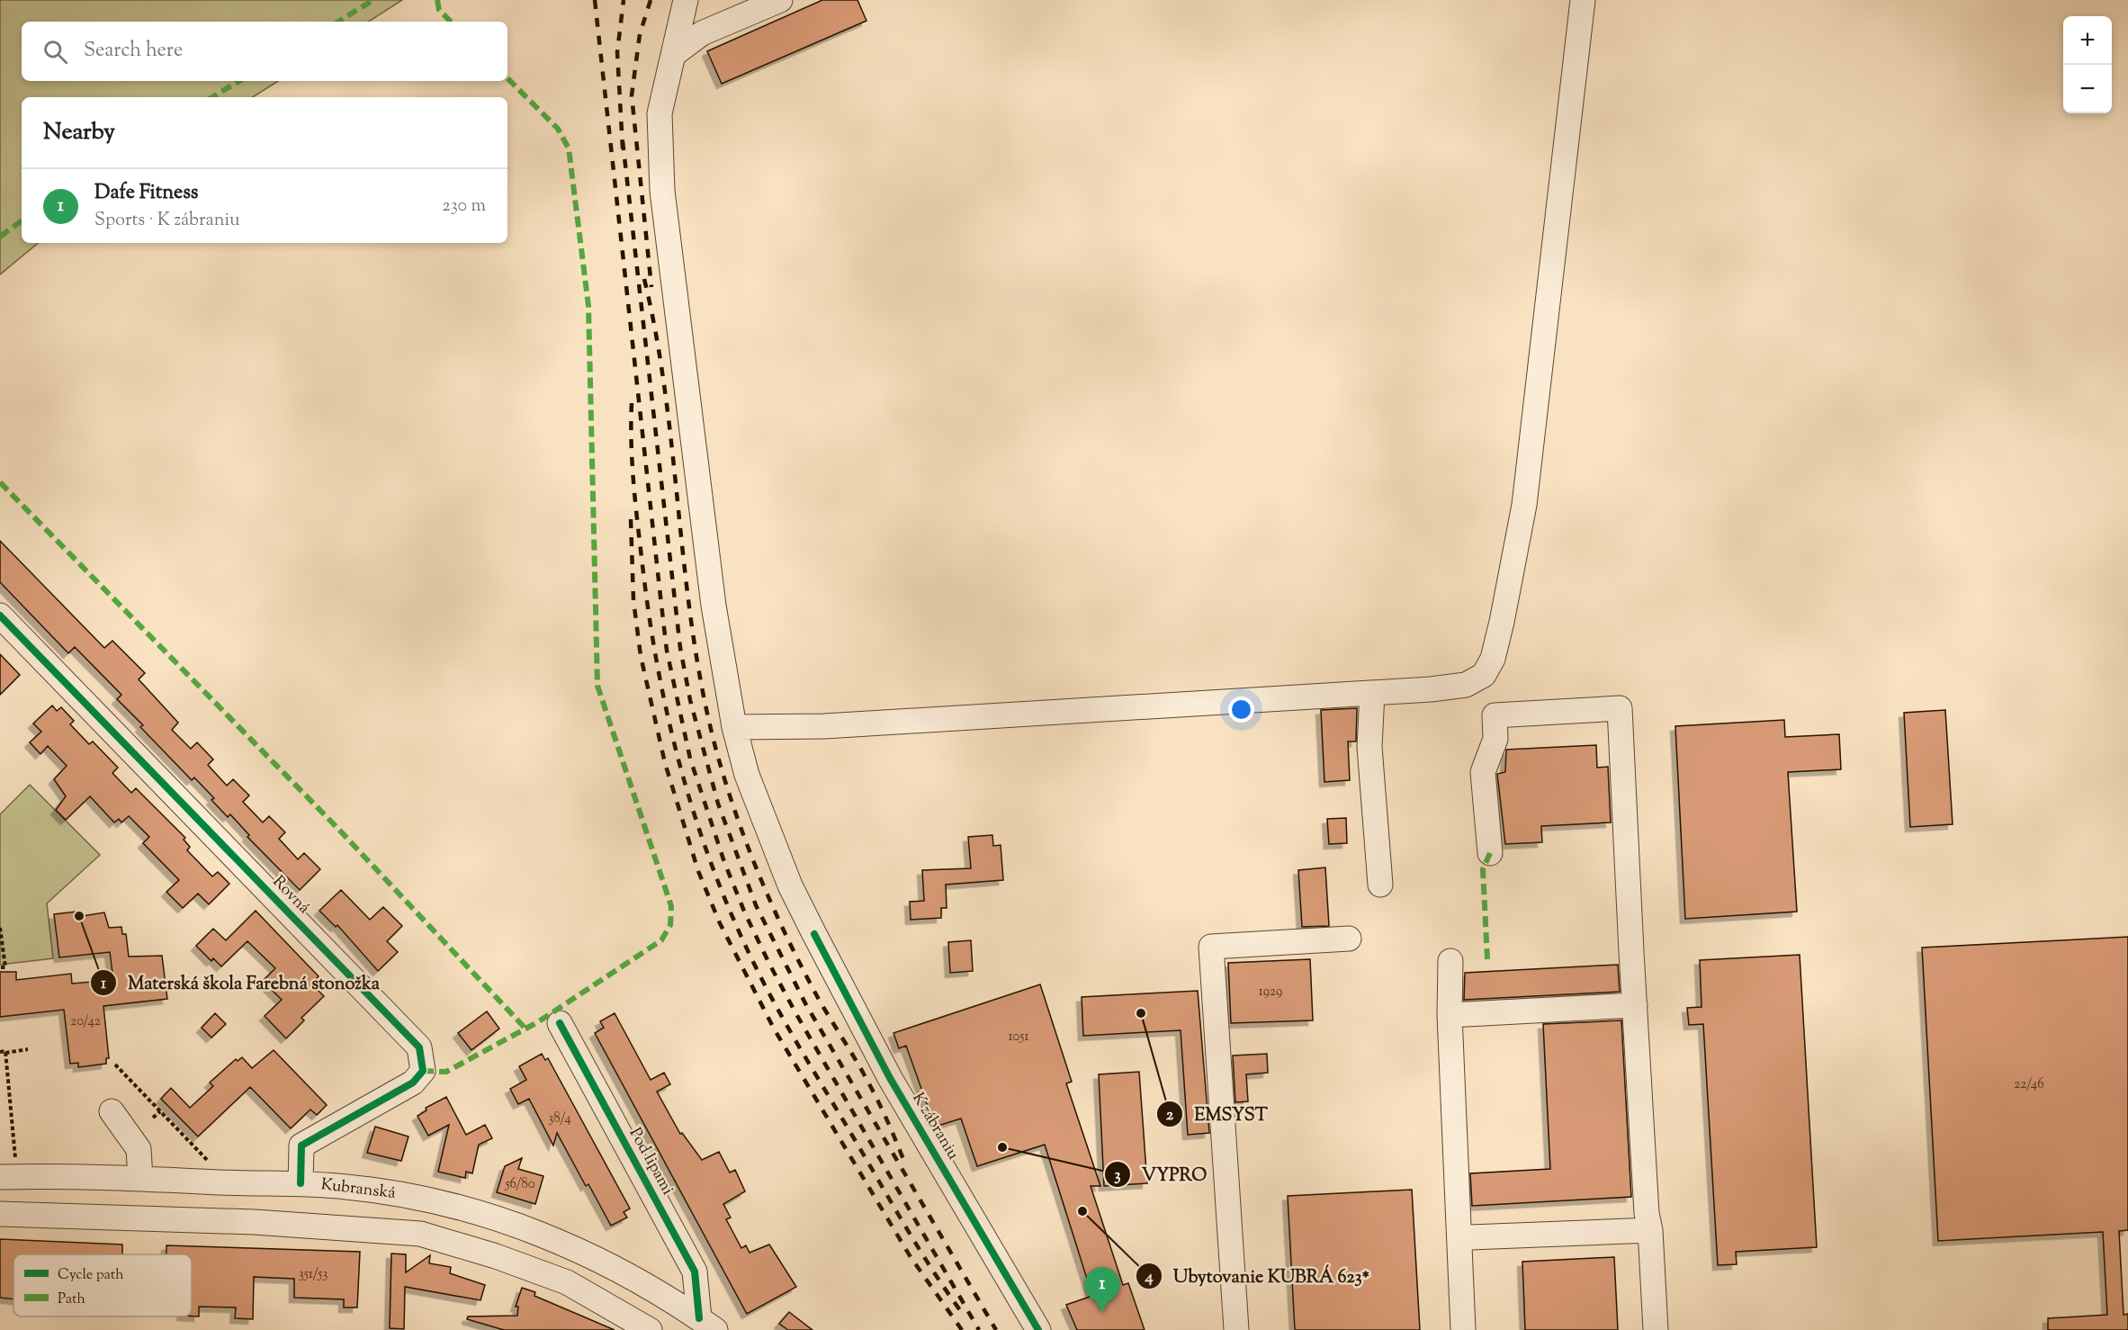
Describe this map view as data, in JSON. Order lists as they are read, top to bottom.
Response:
{
  "streets": {
    "street": [
      "Rovná",
      "K zábraniu",
      "Pod lipami",
      "Kubranská"
    ]
  },
  "crossings": [
    ["Rovná", "Kubranská"],
    ["Pod lipami", "Kubranská"]
  ],
  "places": [
    "Materská škola Farebná stonožka",
    "EMSYST",
    "VYPRO",
    "Ubytovanie KUBRÁ 623*"
  ],
  "house_numbers": [
    "1929",
    "20/42",
    "1051",
    "22/46",
    "38/4",
    "56/80",
    "351/53"
  ],
  "legend": ["Cycle path", "Path"],
  "page": {
    "map_buttons": ["+", "−"],
    "search": "Search here",
    "heading": "Nearby",
    "list": [
      {
        "mark": "1",
        "name": "Dafe Fitness",
        "note": "Sports · K zábraniu",
        "value": "230 m"
      }
    ],
    "pins": "1"
  }
}
